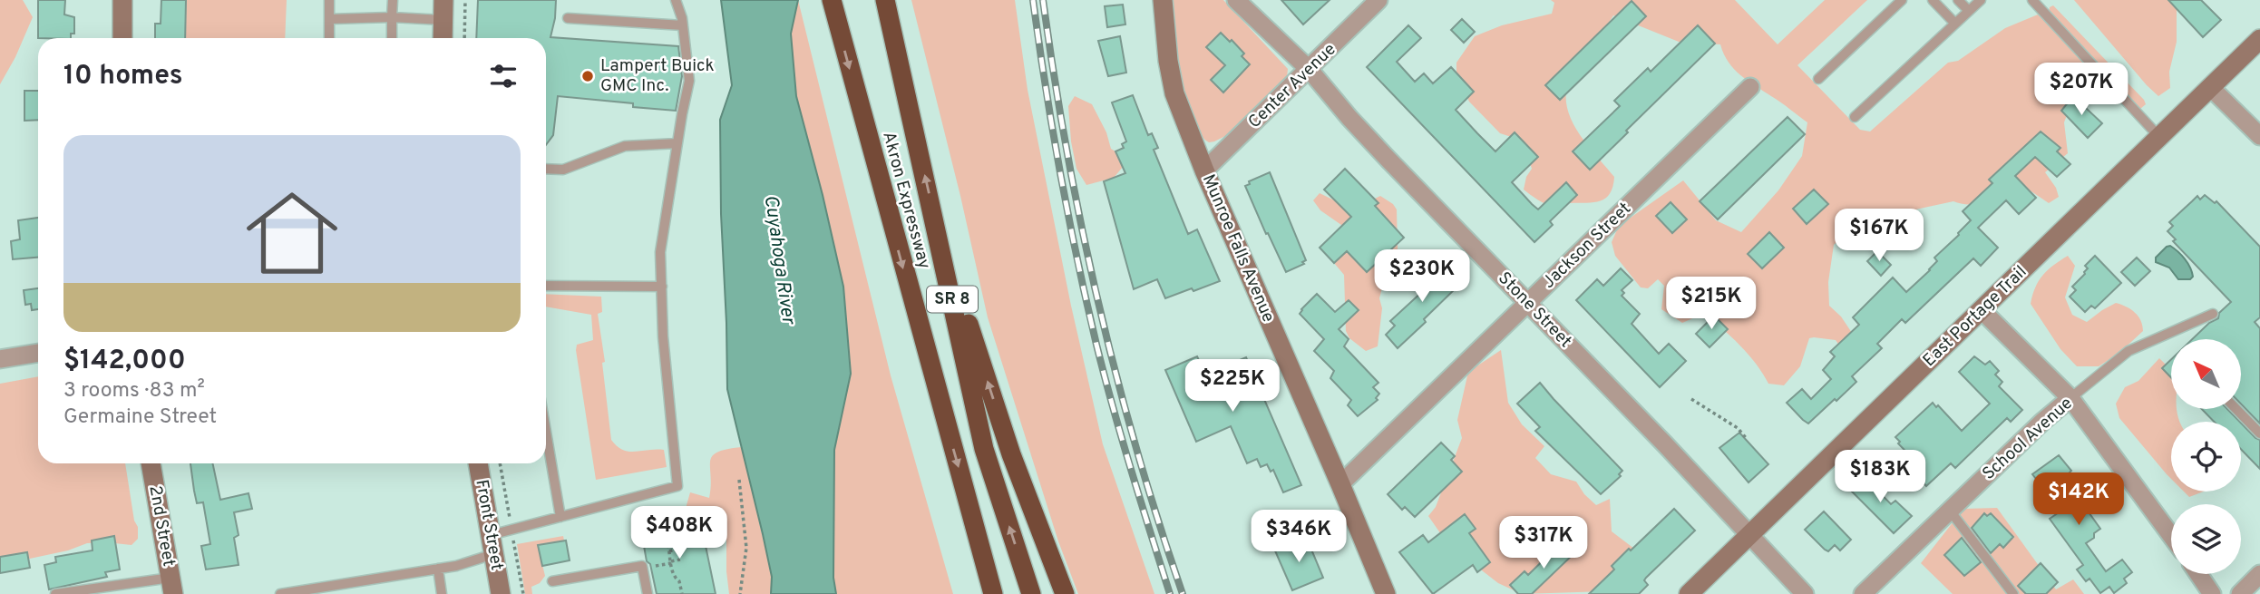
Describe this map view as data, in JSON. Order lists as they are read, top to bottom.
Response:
{
  "streets": {
    "highway": ["Akron Expressway", "SR 8"],
    "street": [
      "Center Avenue",
      "Jackson Street",
      "Munroe Falls Avenue",
      "Stone Street",
      "East Portage Trail",
      "School Avenue",
      "Front Street",
      "2nd Street"
    ]
  },
  "crossings": [
    ["Center Avenue", "Munroe Falls Avenue"],
    ["Center Avenue", "Stone Street"],
    ["Jackson Street", "Munroe Falls Avenue"],
    ["Jackson Street", "Stone Street"],
    ["Stone Street", "East Portage Trail"]
  ],
  "water": ["Cuyahoga River"],
  "places": ["Lampert Buick GMC Inc."],
  "north": "top left",
  "page": {
    "heading": "10 homes",
    "price": [
      "$207K",
      "$167K",
      "$230K",
      "$215K",
      "$225K",
      "$183K",
      "$142K",
      "$408K",
      "$346K",
      "$317K"
    ],
    "list": [
      {
        "name": "$142,000",
        "note": "3 rooms · 83 m² · Germaine Street"
      }
    ]
  }
}
